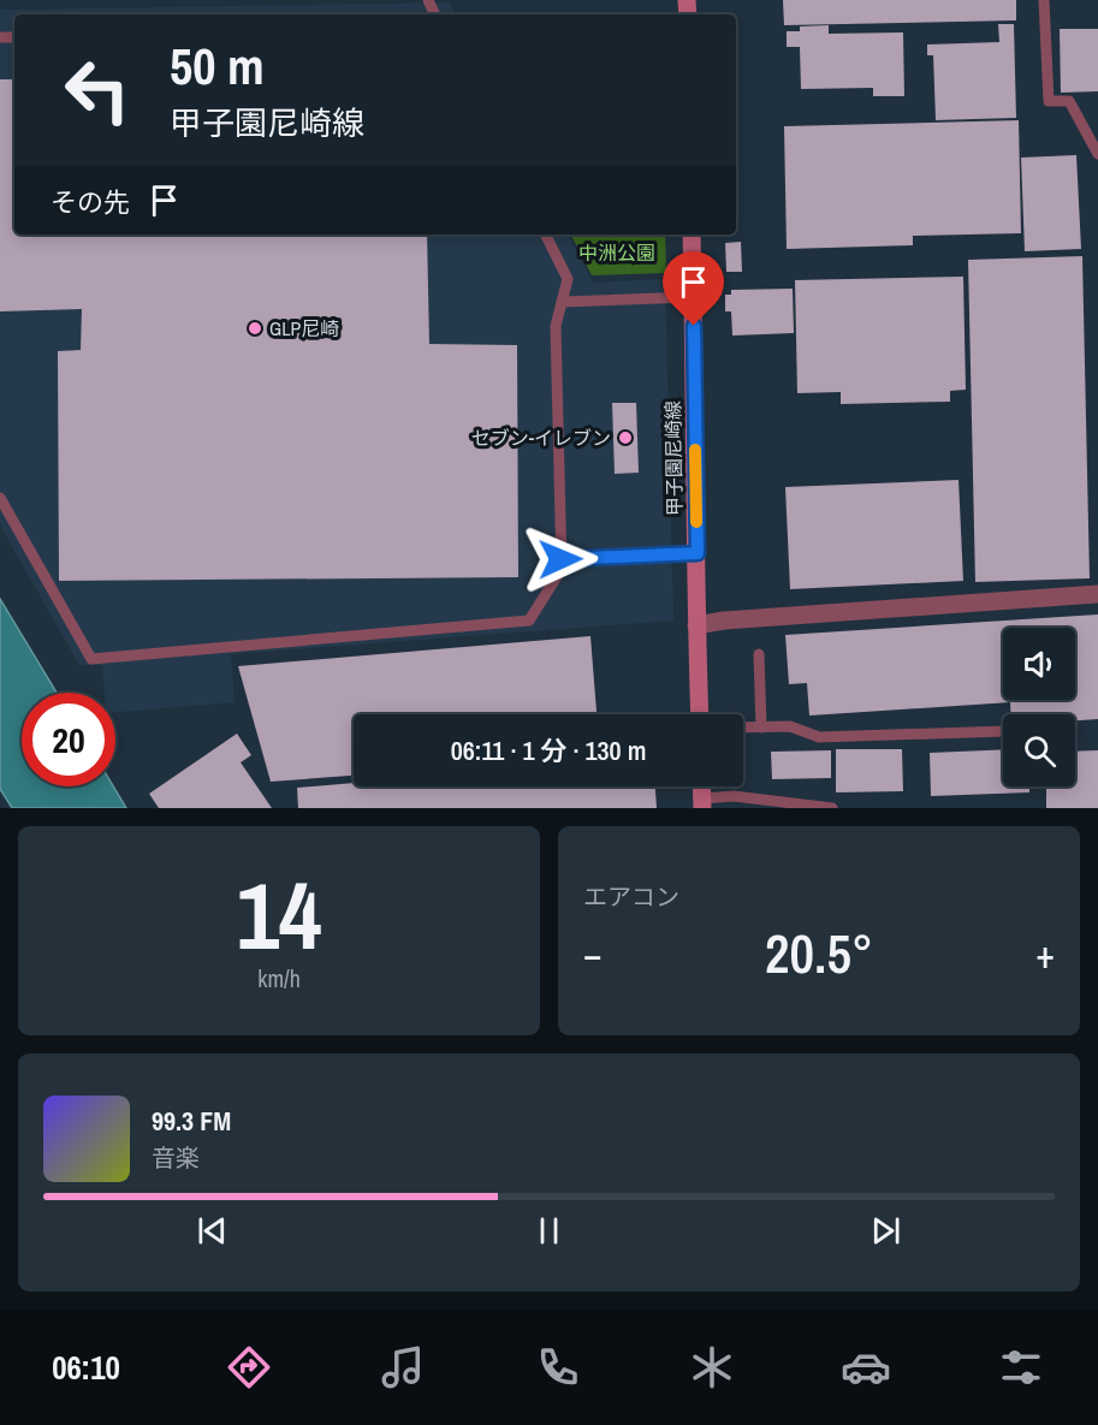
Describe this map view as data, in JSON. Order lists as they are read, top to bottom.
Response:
{
  "streets": {
    "main road": ["甲子園尼崎線"]
  },
  "parks": ["中洲公園"],
  "places": ["GLP尼崎", "セブン-イレブン"],
  "page": {
    "turn": ["50 m", "甲子園尼崎線"],
    "then": "その先",
    "limit": "20",
    "trip": "06:11 · 1 分 · 130 m",
    "tile": [
      ["14", "km/h"],
      "エアコン"
    ],
    "heat": ["−", "20.5°", "+"],
    "song": ["99.3 FM", "音楽"],
    "tabs": "06:10"
  }
}
